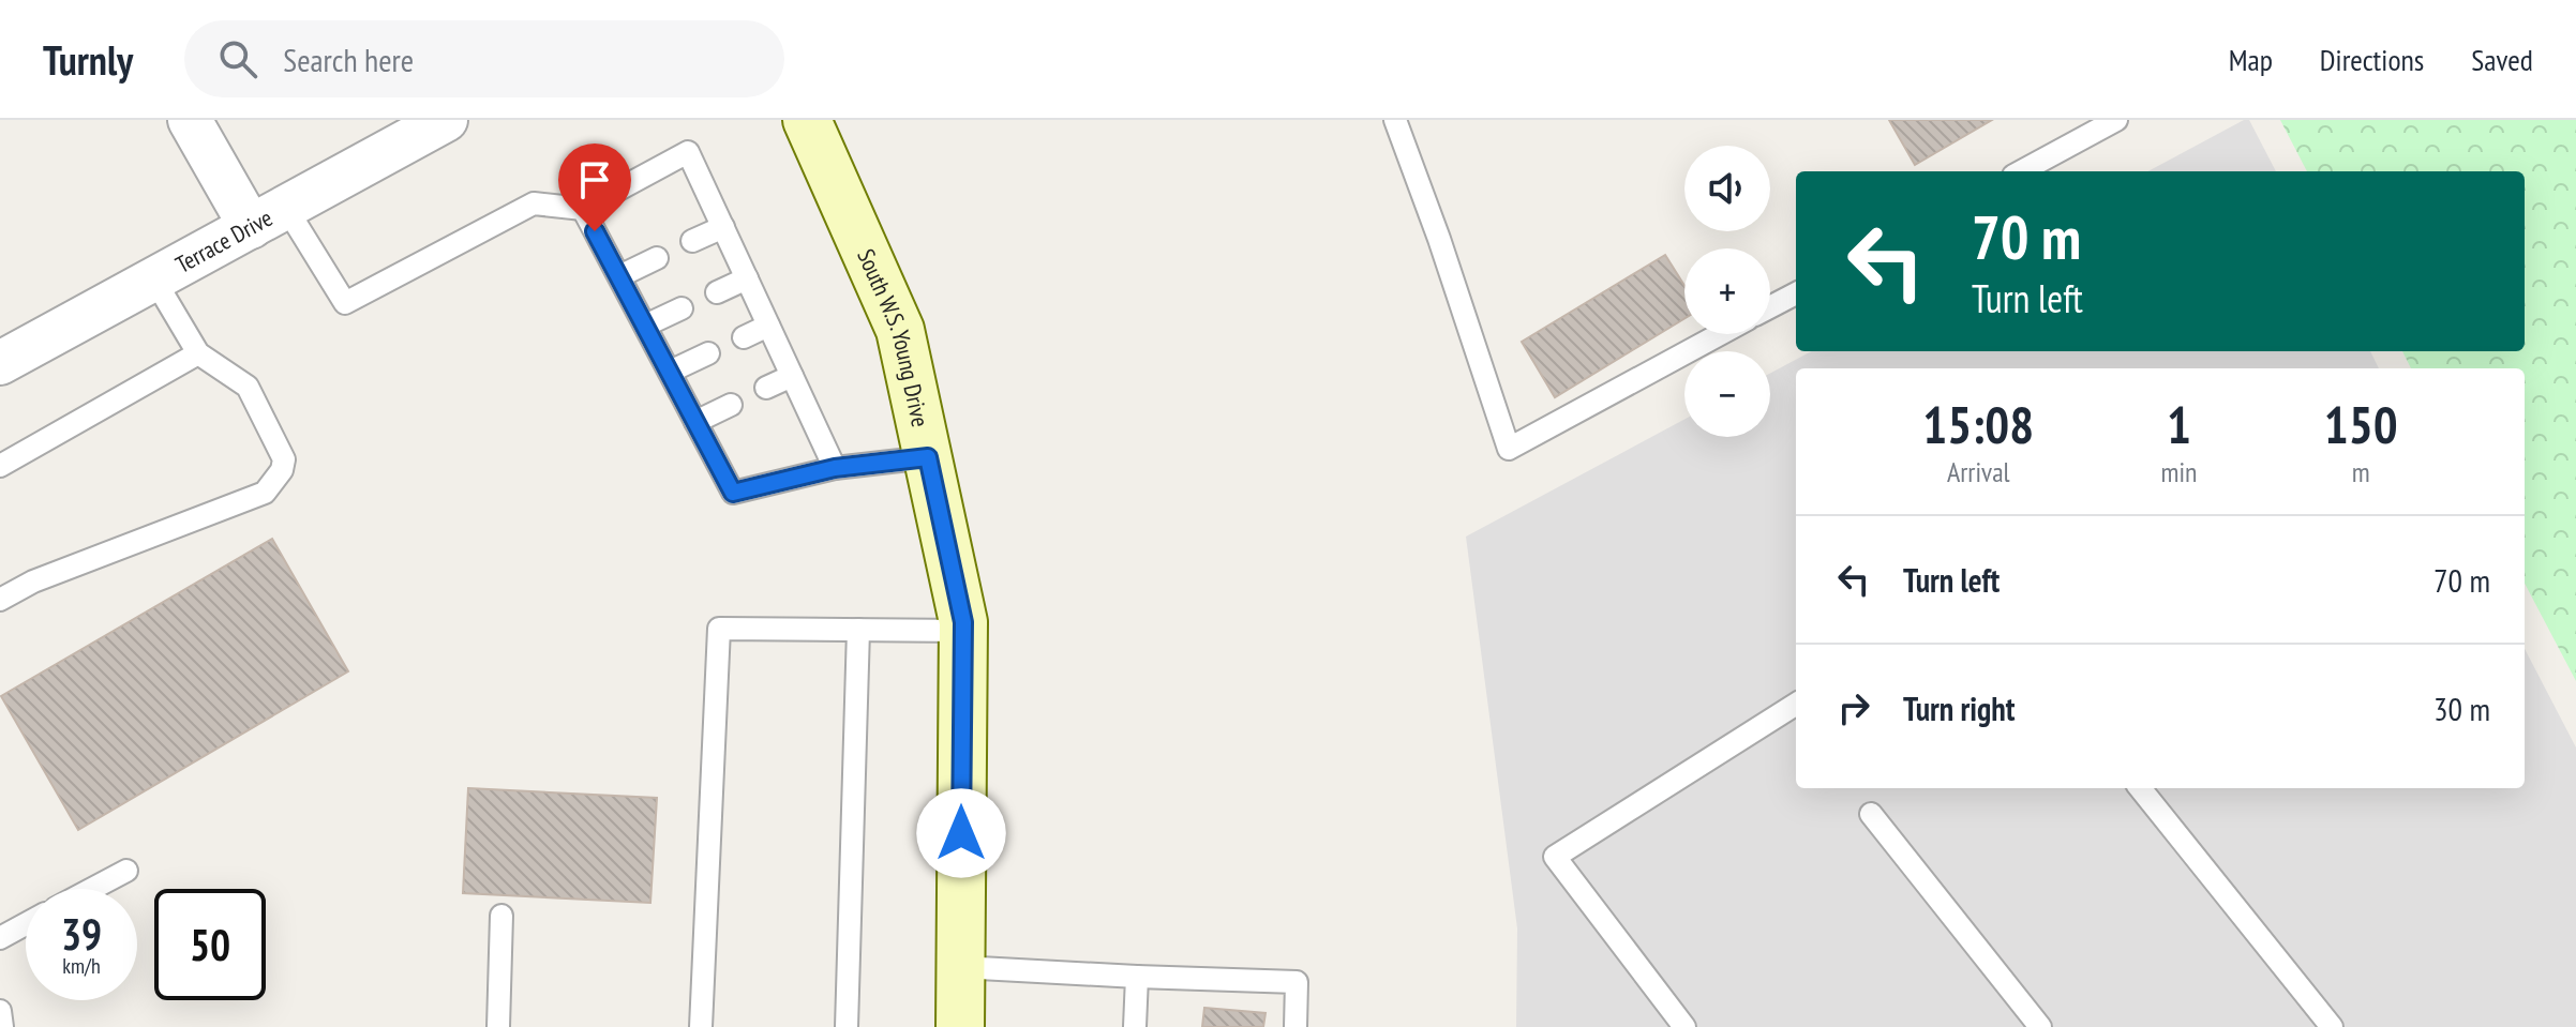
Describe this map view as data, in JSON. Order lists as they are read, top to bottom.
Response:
{
  "streets": {
    "main road": ["South W.S. Young Drive"],
    "street": ["Terrace Drive"]
  },
  "page": {
    "header": "Turnly",
    "search": "Search here",
    "nav": ["Map", "Directions", "Saved"],
    "map_buttons": ["+", "−"],
    "turn": ["70 m", "Turn left"],
    "eta": [
      "15:08",
      "Arrival",
      "1",
      "min",
      "150",
      "m"
    ],
    "list": [
      {
        "name": "Turn left",
        "value": "70 m"
      },
      {
        "name": "Turn right",
        "value": "30 m"
      }
    ],
    "speed": "39 km/h",
    "limit": "50"
  }
}
